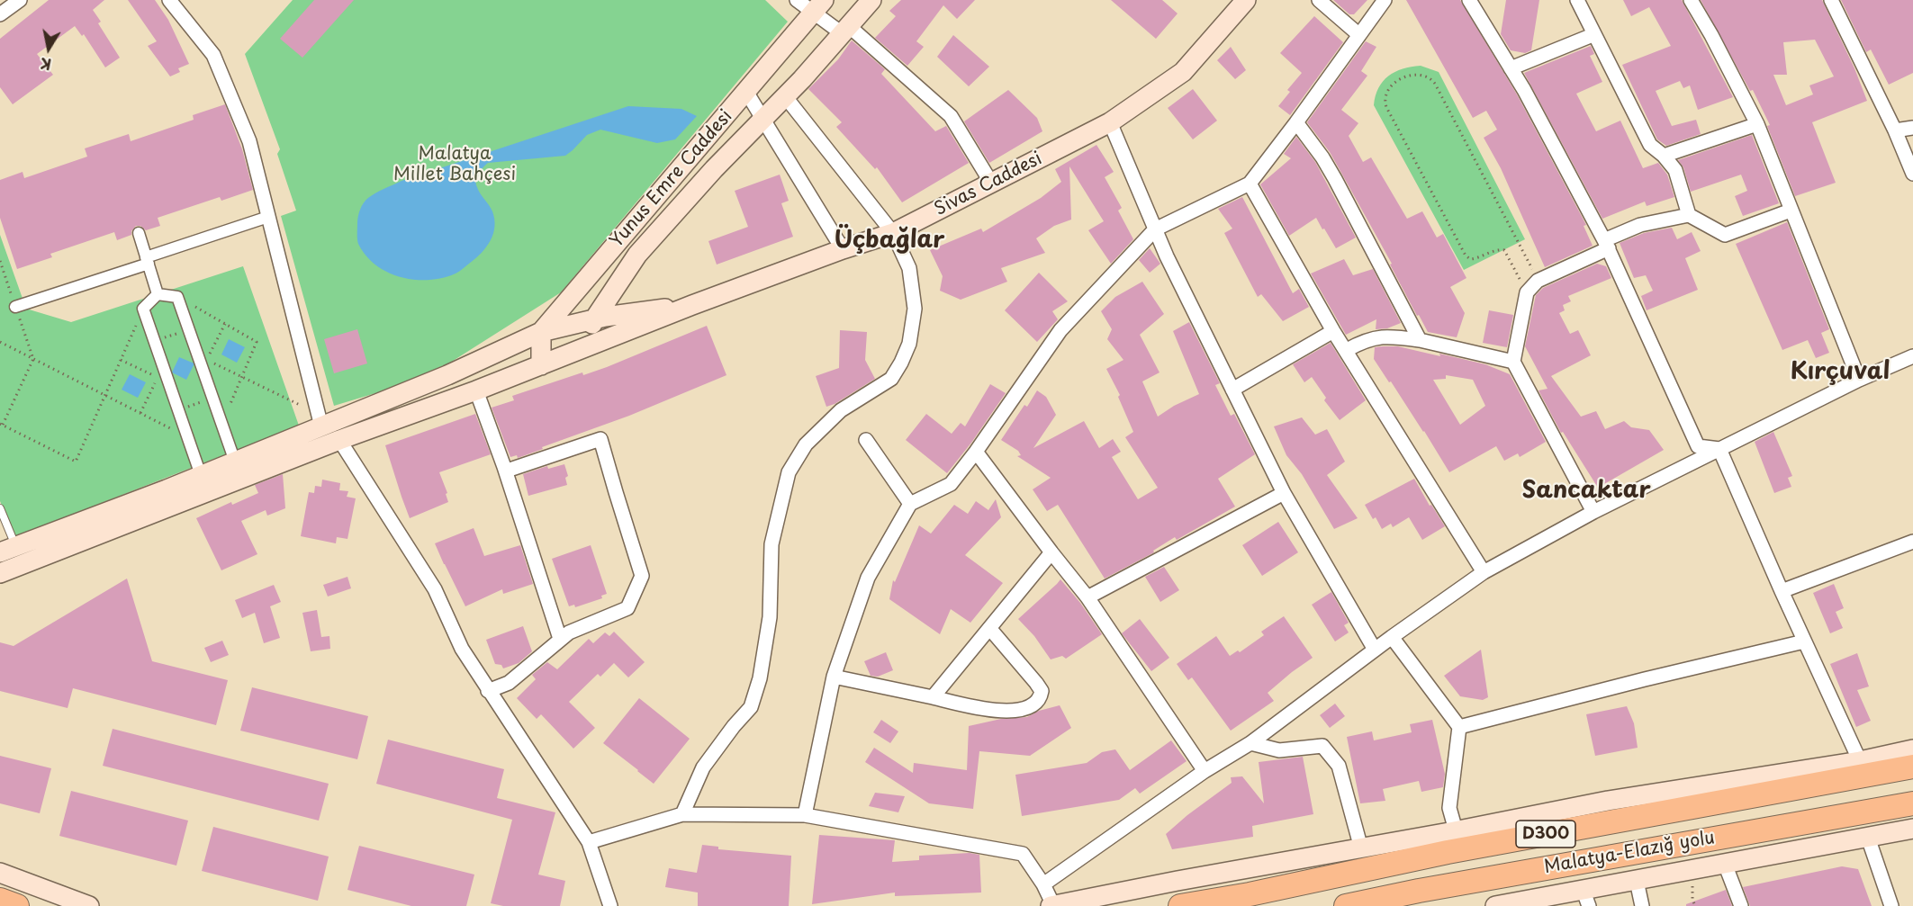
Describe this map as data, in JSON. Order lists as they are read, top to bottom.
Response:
{
  "streets": {
    "highway": ["D300", "Malatya-Elazığ yolu"],
    "main road": ["Yunus Emre Caddesi", "Sivas Caddesi"]
  },
  "districts": ["Üçbağlar", "Kırçuval", "Sancaktar"],
  "parks": ["Malatya Millet Bahçesi"],
  "north": "bottom"
}
